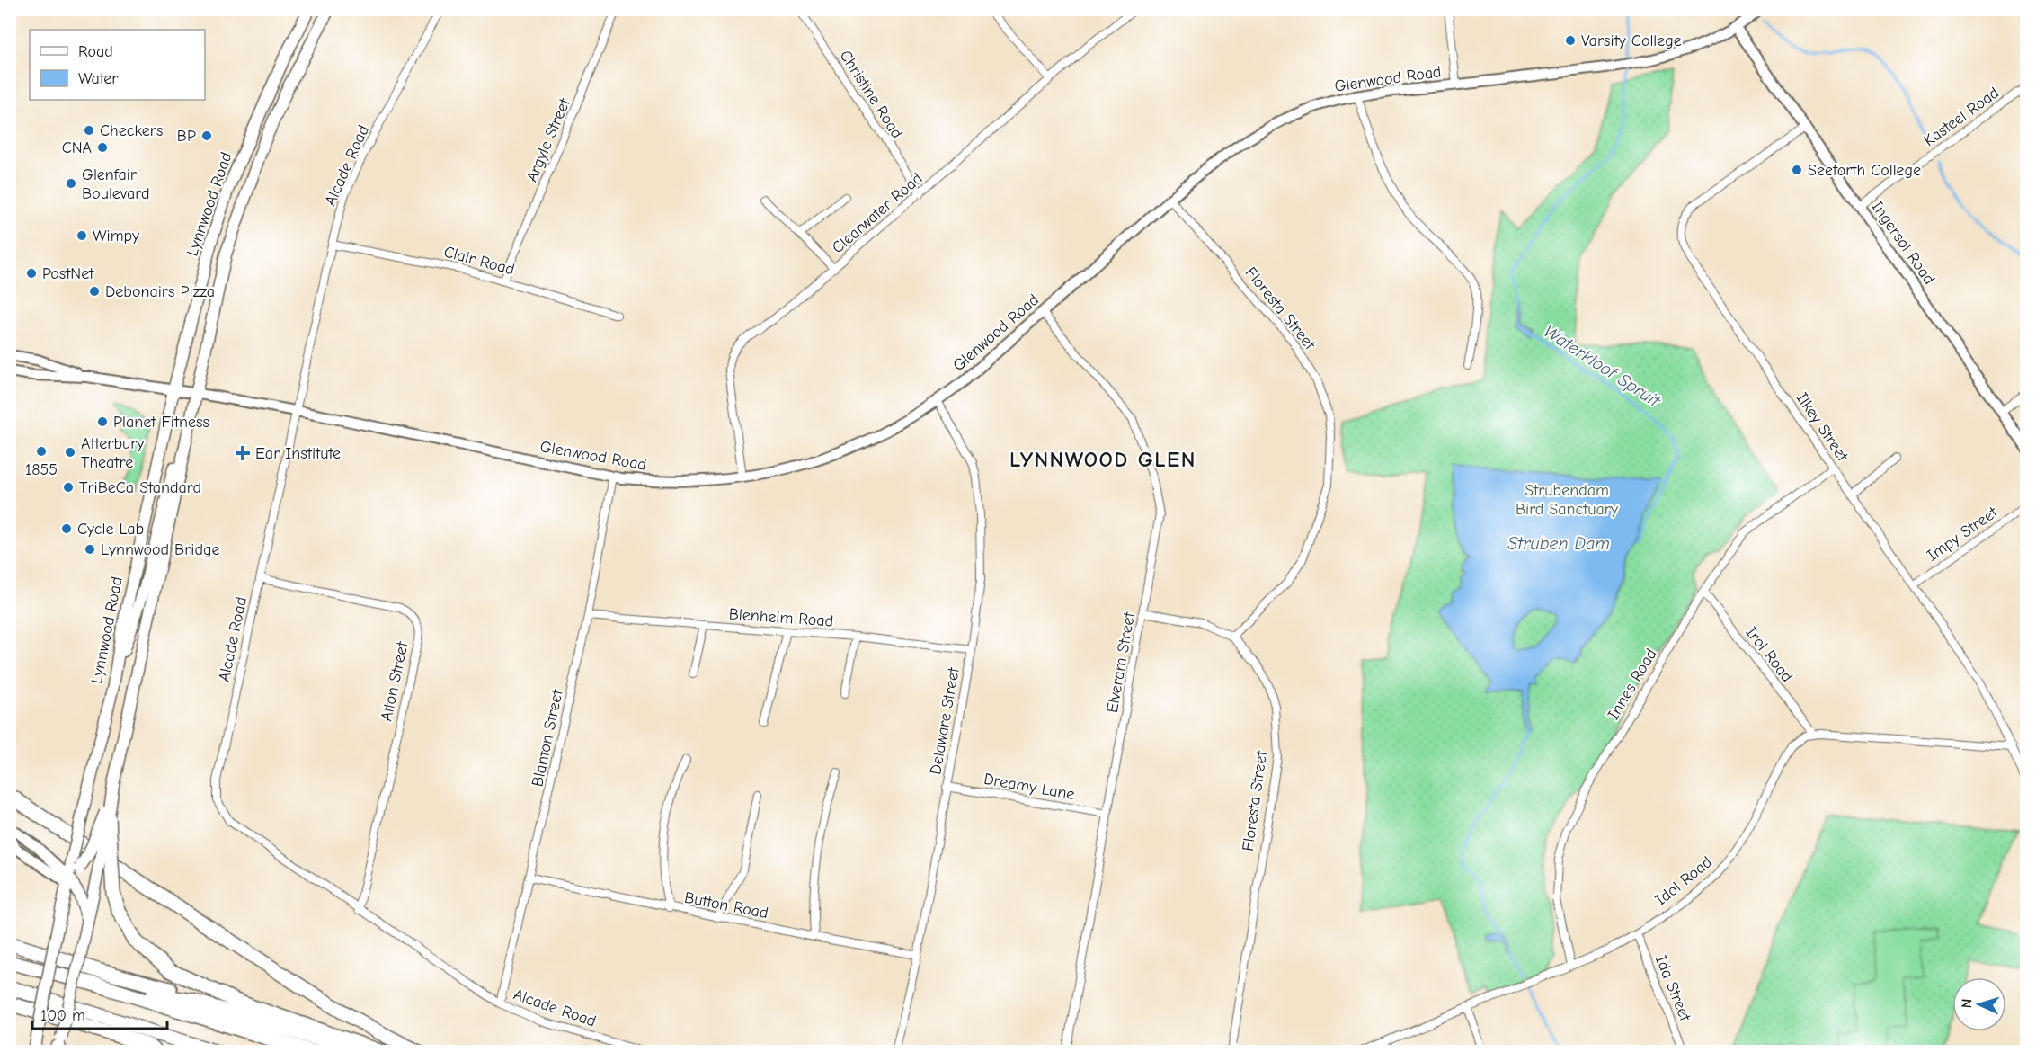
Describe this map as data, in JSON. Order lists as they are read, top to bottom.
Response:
{
  "streets": {
    "main road": ["Lynnwood Road"],
    "street": [
      "Glenwood Road",
      "Christine Road",
      "Kasteel Road",
      "Argyle Street",
      "Alcade Road",
      "Clearwater Road",
      "Ingersol Road",
      "Clair Road",
      "Floresta Street",
      "Ilkey Street",
      "Impy Street",
      "Blenheim Road",
      "Irol Road",
      "Elveram Street",
      "Alton Street",
      "Innes Road",
      "Delaware Street",
      "Blanton Street",
      "Dreamy Lane",
      "Idol Road",
      "Button Road",
      "Ida Street"
    ]
  },
  "crossings": [
    ["Glenwood Road", "Alcade Road"],
    ["Glenwood Road", "Lynnwood Road"],
    ["Glenwood Road", "Clearwater Road"],
    ["Glenwood Road", "Ingersol Road"],
    ["Glenwood Road", "Floresta Street"],
    ["Glenwood Road", "Elveram Street"],
    ["Glenwood Road", "Delaware Street"],
    ["Glenwood Road", "Blanton Street"],
    ["Christine Road", "Clearwater Road"],
    ["Kasteel Road", "Ingersol Road"],
    ["Argyle Street", "Clair Road"],
    ["Alcade Road", "Clair Road"],
    ["Alcade Road", "Alton Street"],
    ["Alcade Road", "Blanton Street"],
    ["Ingersol Road", "Ilkey Street"],
    ["Ilkey Street", "Impy Street"],
    ["Ilkey Street", "Innes Road"],
    ["Blenheim Road", "Delaware Street"],
    ["Blenheim Road", "Blanton Street"],
    ["Irol Road", "Innes Road"],
    ["Irol Road", "Idol Road"],
    ["Elveram Street", "Dreamy Lane"],
    ["Innes Road", "Idol Road"],
    ["Delaware Street", "Dreamy Lane"],
    ["Delaware Street", "Button Road"],
    ["Blanton Street", "Button Road"],
    ["Idol Road", "Ida Street"]
  ],
  "districts": ["LYNNWOOD GLEN"],
  "water": ["Waterkloof Spruit", "Struben Dam"],
  "parks": ["Strubendam Bird Sanctuary"],
  "places": {
    "other": [
      "Varsity College",
      "Checkers",
      "BP",
      "CNA",
      "Seeforth College",
      "Glenfair Boulevard",
      "Wimpy",
      "PostNet",
      "Debonairs Pizza",
      "Planet Fitness",
      "1855",
      "Atterbury Theatre",
      "TriBeCa Standard",
      "Cycle Lab",
      "Lynnwood Bridge"
    ],
    "health": ["Ear Institute"]
  },
  "legend": ["Road", "Water"],
  "scale_bar": "100 m",
  "north": "left"
}
